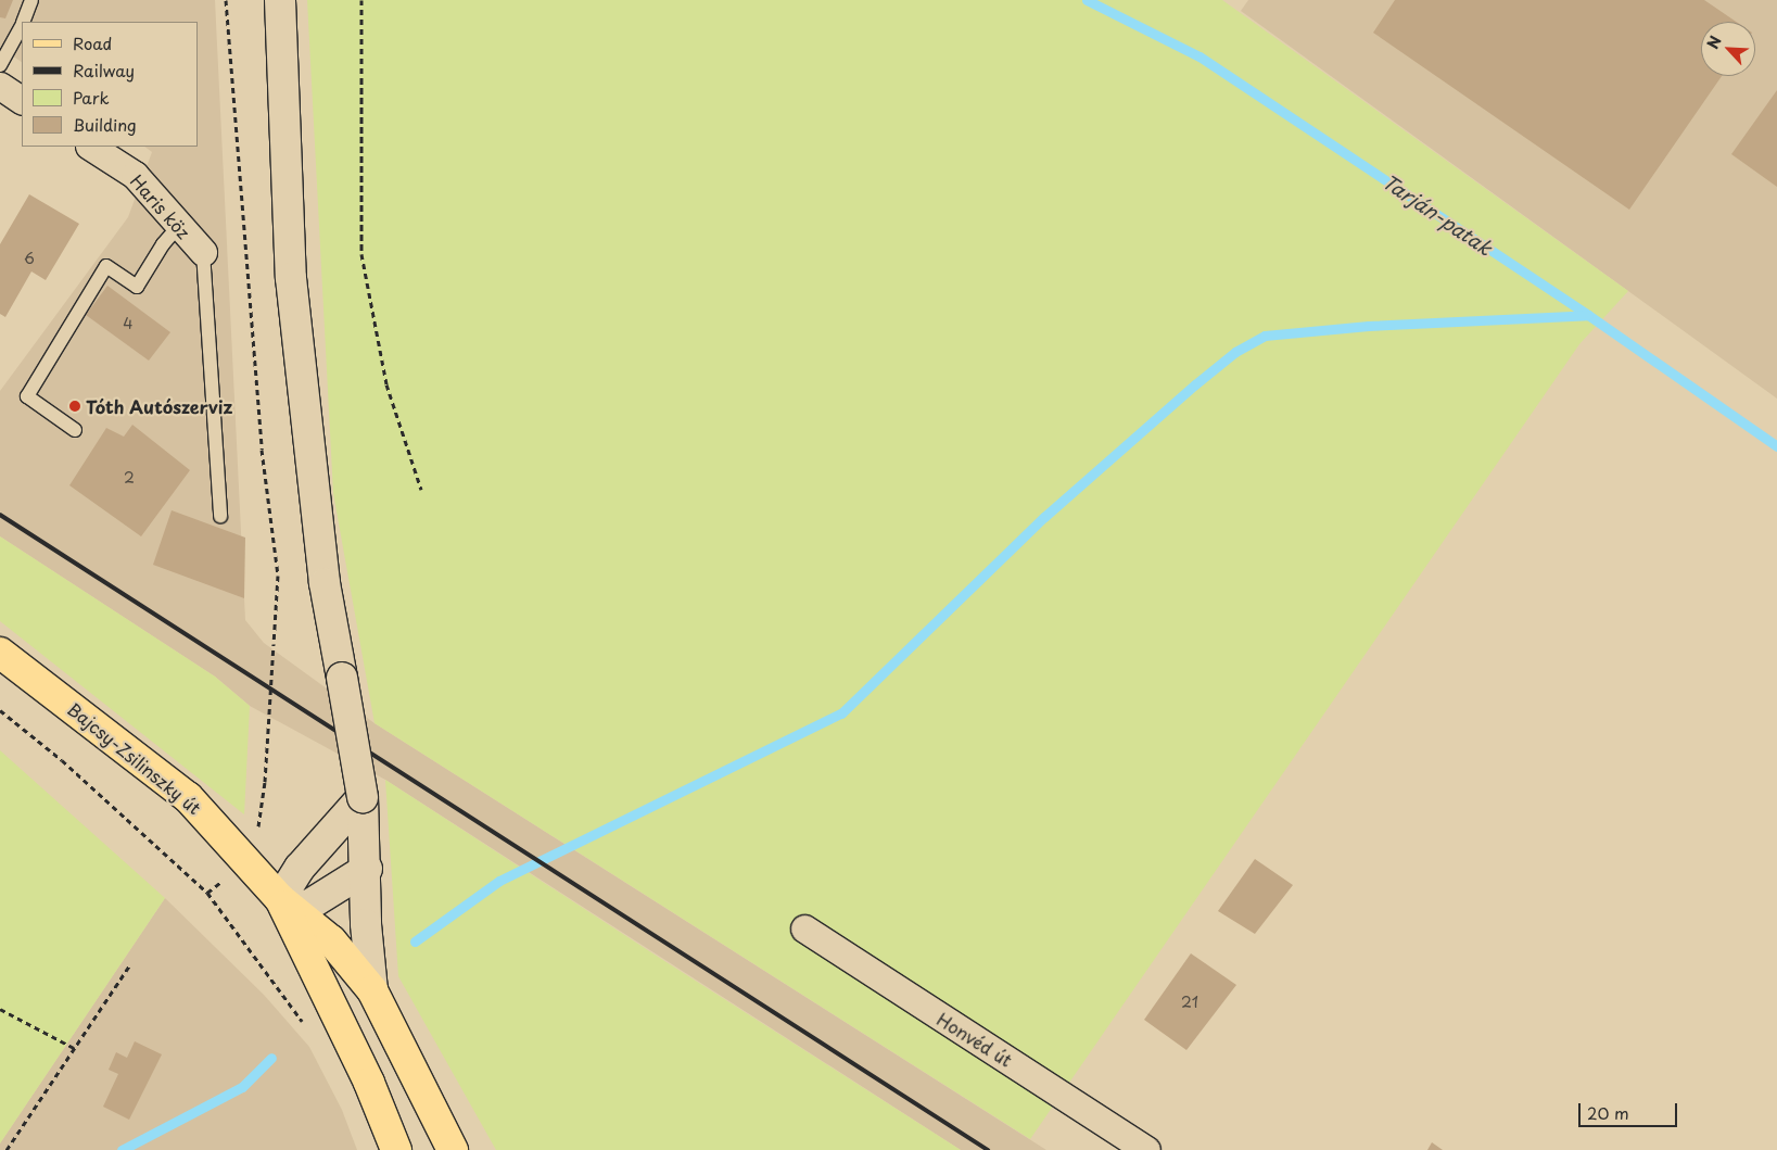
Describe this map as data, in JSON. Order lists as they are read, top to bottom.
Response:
{
  "streets": {
    "main road": ["Bajcsy-Zsilinszky út"],
    "street": ["Haris köz", "Honvéd út"]
  },
  "water": ["Tarján-patak"],
  "places": ["Tóth Autószerviz"],
  "house_numbers": [
    "6",
    "4",
    "2",
    "21"
  ],
  "legend": [
    "Road",
    "Railway",
    "Park",
    "Building"
  ],
  "scale_bar": "20 m",
  "north": "top left"
}
